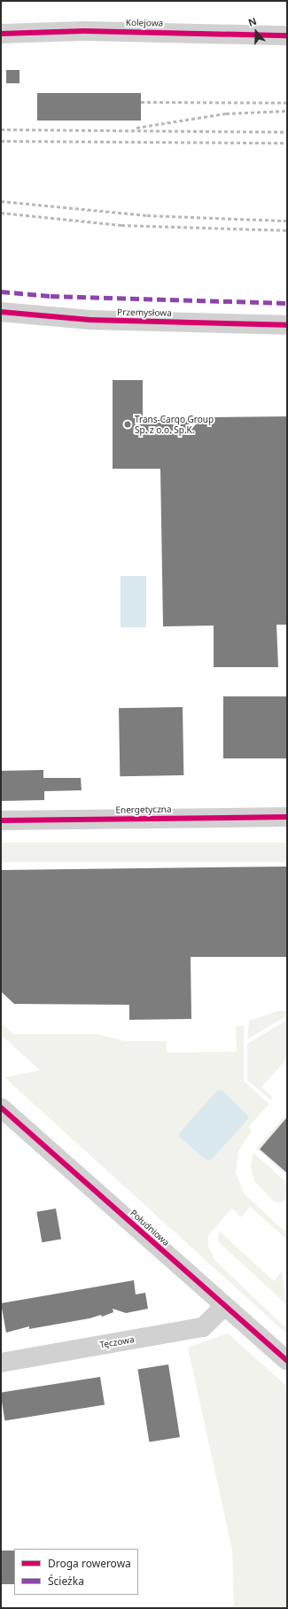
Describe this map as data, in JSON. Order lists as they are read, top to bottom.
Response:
{
  "streets": {
    "street": [
      "Kolejowa",
      "Przemysłowa",
      "Energetyczna",
      "Południowa",
      "Tęczowa"
    ]
  },
  "crossings": [
    ["Południowa", "Tęczowa"]
  ],
  "places": ["Trans-Cargo Group Sp. z o.o. Sp.K."],
  "legend": ["Droga rowerowa", "Ścieżka"],
  "north": "top"
}
